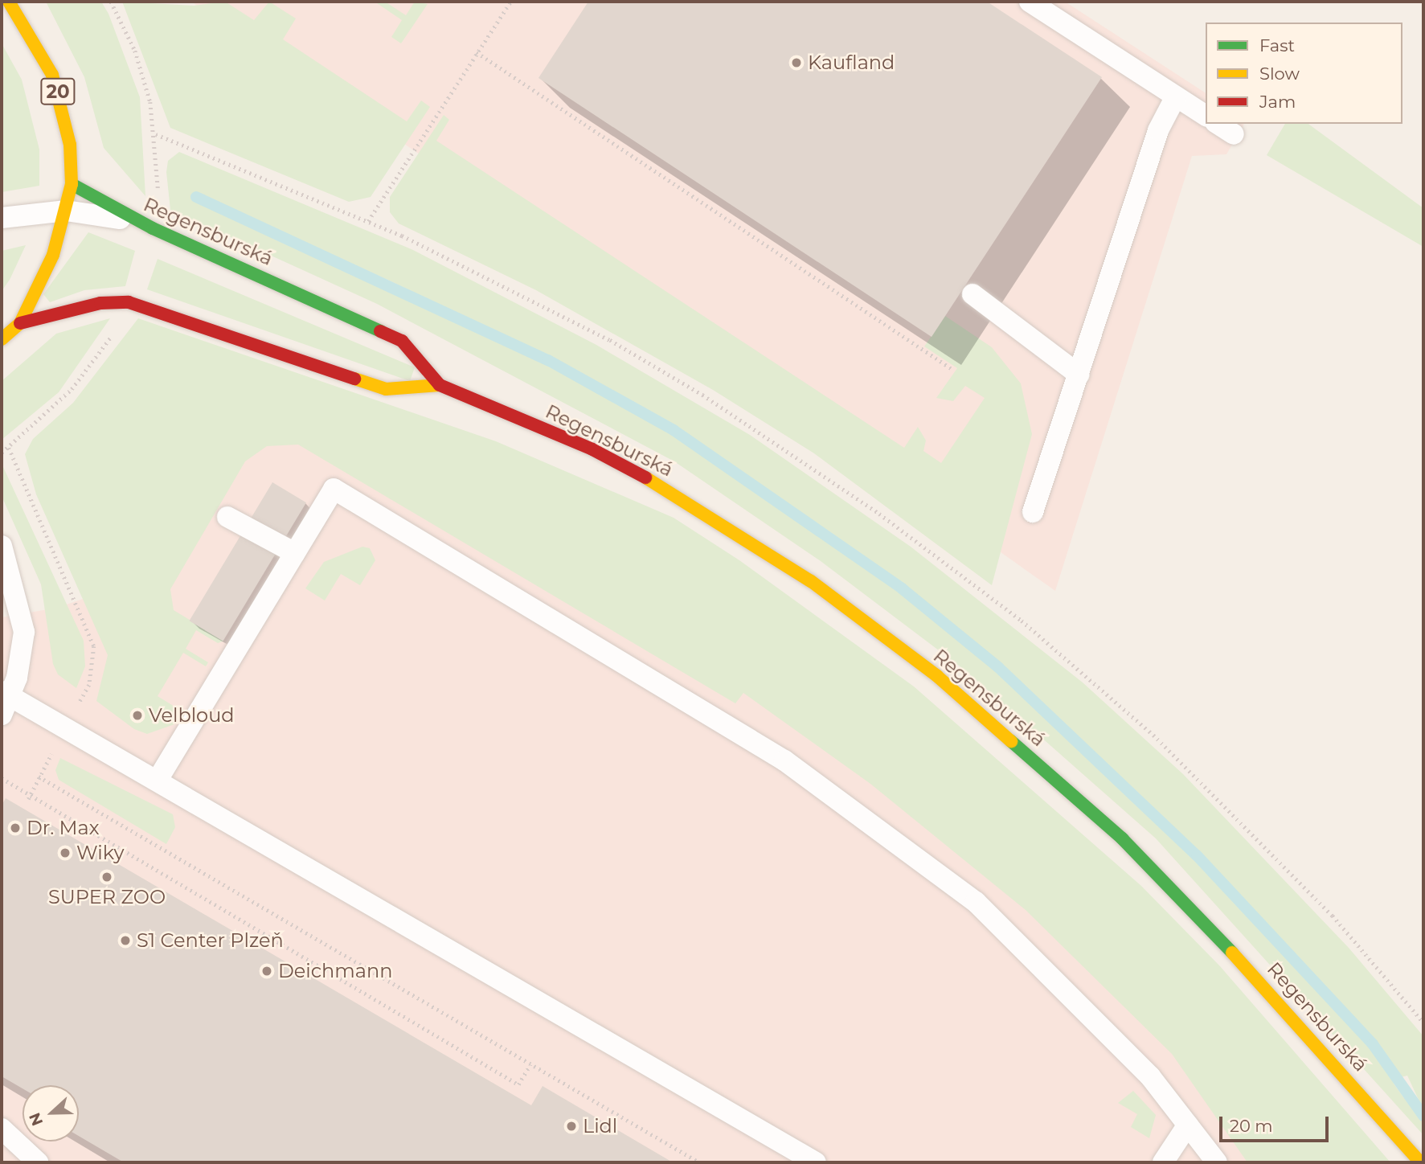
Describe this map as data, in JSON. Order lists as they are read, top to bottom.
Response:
{
  "streets": {
    "main road": ["20", "Regensburská"]
  },
  "crossings": [
    ["20", "Regensburská"]
  ],
  "places": [
    "Kaufland",
    "Velbloud",
    "Dr. Max",
    "Wiky",
    "SUPER ZOO",
    "S1 Center Plzeň",
    "Deichmann",
    "Lidl"
  ],
  "legend": ["Fast", "Slow", "Jam"],
  "scale_bar": "20 m",
  "north": "left"
}
